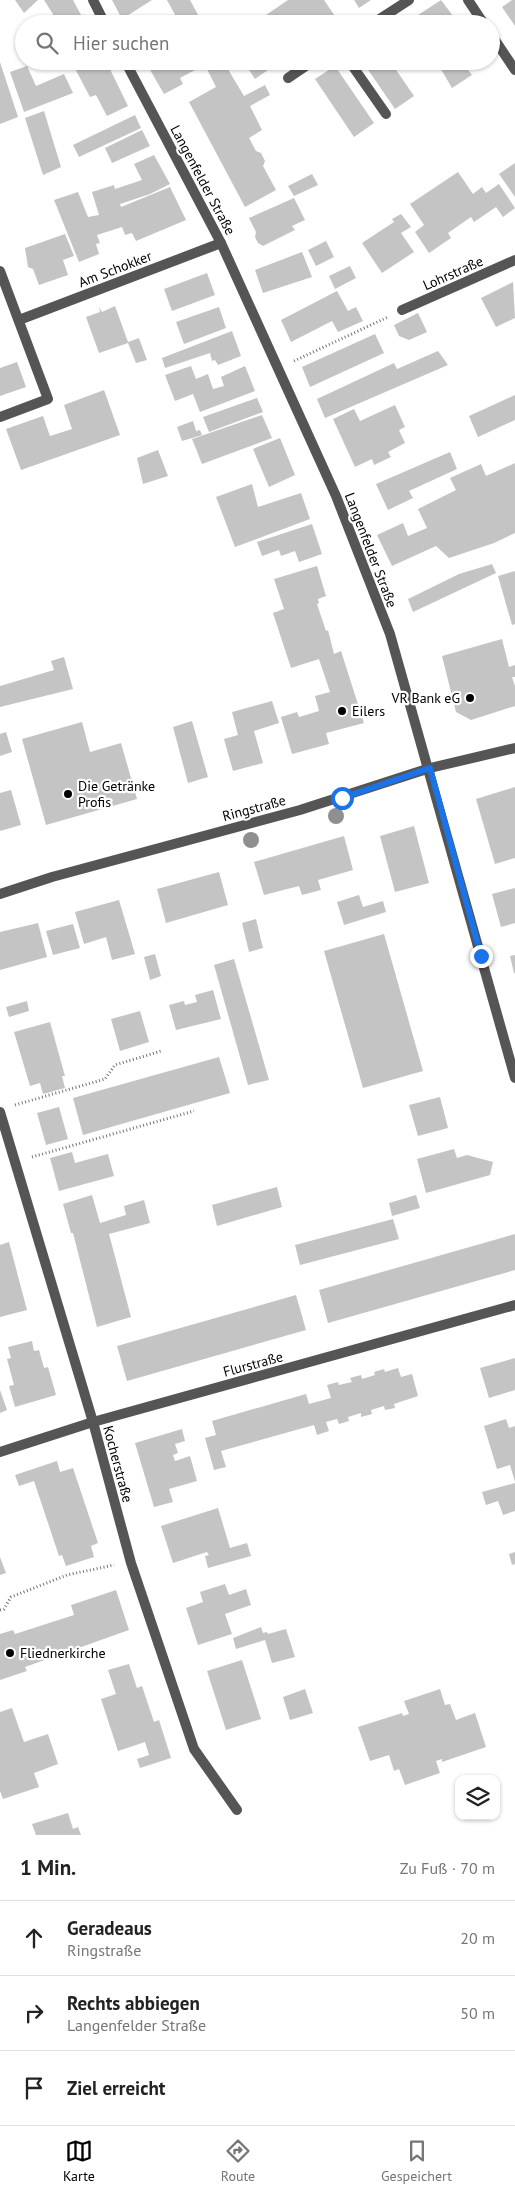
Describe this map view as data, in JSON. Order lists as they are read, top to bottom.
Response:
{
  "streets": {
    "street": [
      "Langenfelder Straße",
      "Am Schokker",
      "Lohrstraße",
      "Ringstraße",
      "Flurstraße",
      "Kocherstraße"
    ]
  },
  "crossings": [
    ["Langenfelder Straße", "Am Schokker"],
    ["Langenfelder Straße", "Ringstraße"],
    ["Flurstraße", "Kocherstraße"]
  ],
  "places": [
    "VR Bank eG",
    "Eilers",
    "Die Getränke Profis",
    "Fliednerkirche"
  ],
  "page": {
    "search": "Hier suchen",
    "heading": ["1 Min.", "Zu Fuß · 70 m"],
    "list": [
      ["Geradeaus", "Ringstraße", "20 m"],
      ["Rechts abbiegen", "Langenfelder Straße", "50 m"],
      "Ziel erreicht"
    ],
    "nav": ["Karte", "Route", "Gespeichert"]
  }
}
